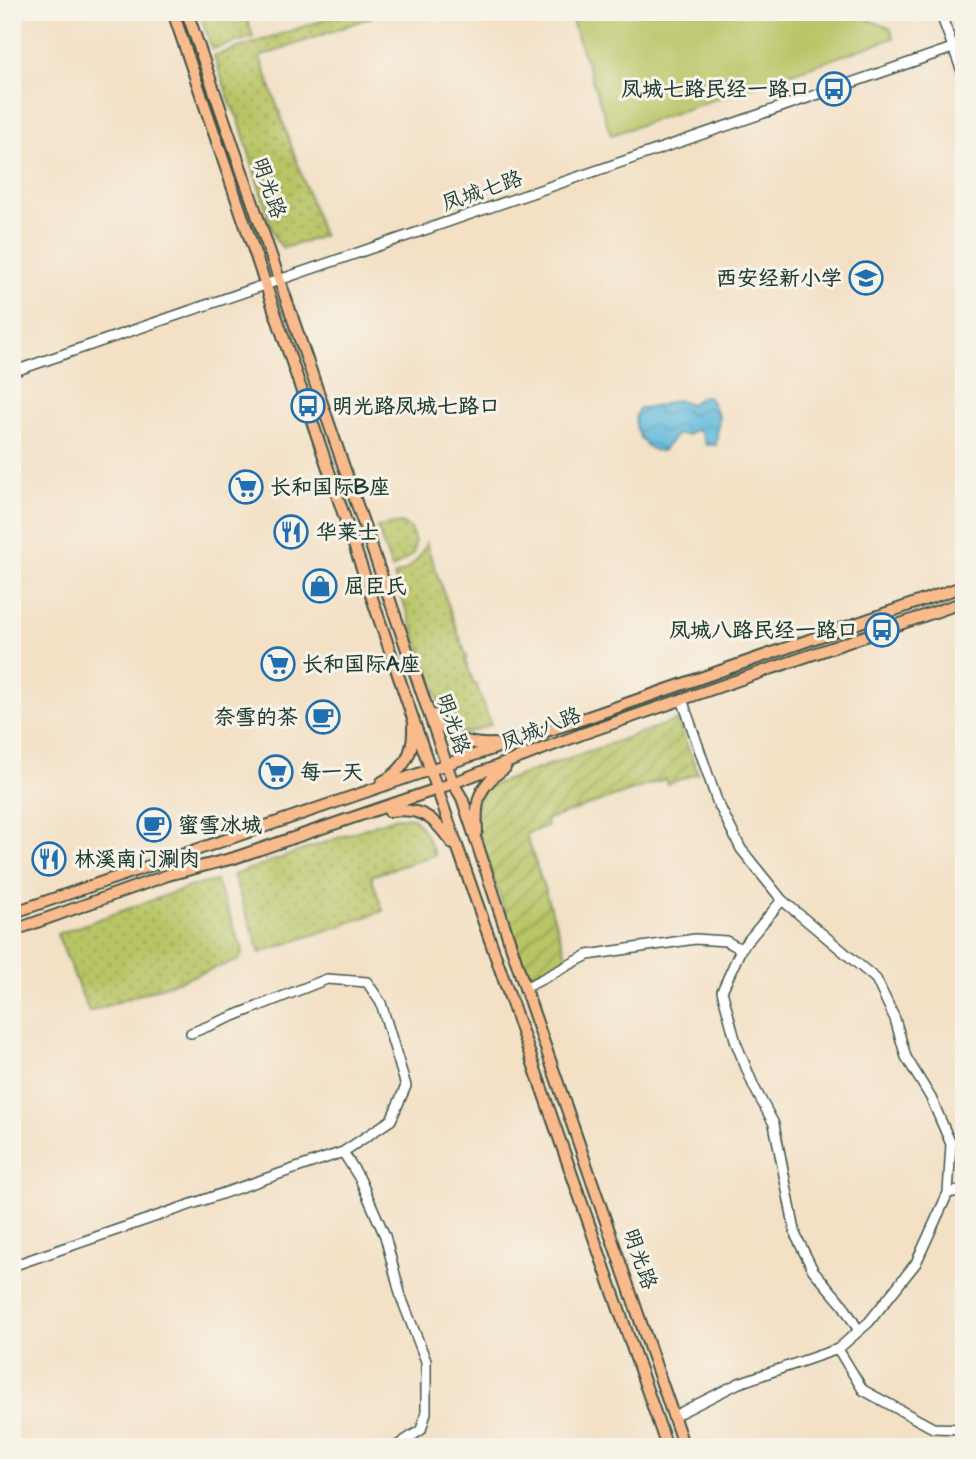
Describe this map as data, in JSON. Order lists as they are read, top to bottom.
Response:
{
  "streets": {
    "main road": ["明光路", "凤城八路"],
    "street": ["凤城七路"]
  },
  "crossings": [
    ["明光路", "凤城七路"],
    ["明光路", "凤城八路"]
  ],
  "places": {
    "bus stop": ["凤城七路民经一路口", "明光路凤城七路口", "凤城八路民经一路口"],
    "school or university": ["西安经新小学"],
    "supermarket": ["长和国际B座", "长和国际A座", "每一天"],
    "restaurant": ["华莱士", "林溪南门涮肉"],
    "shop": ["屈臣氏"],
    "cafe": ["奈雪的茶", "蜜雪冰城"]
  }
}
